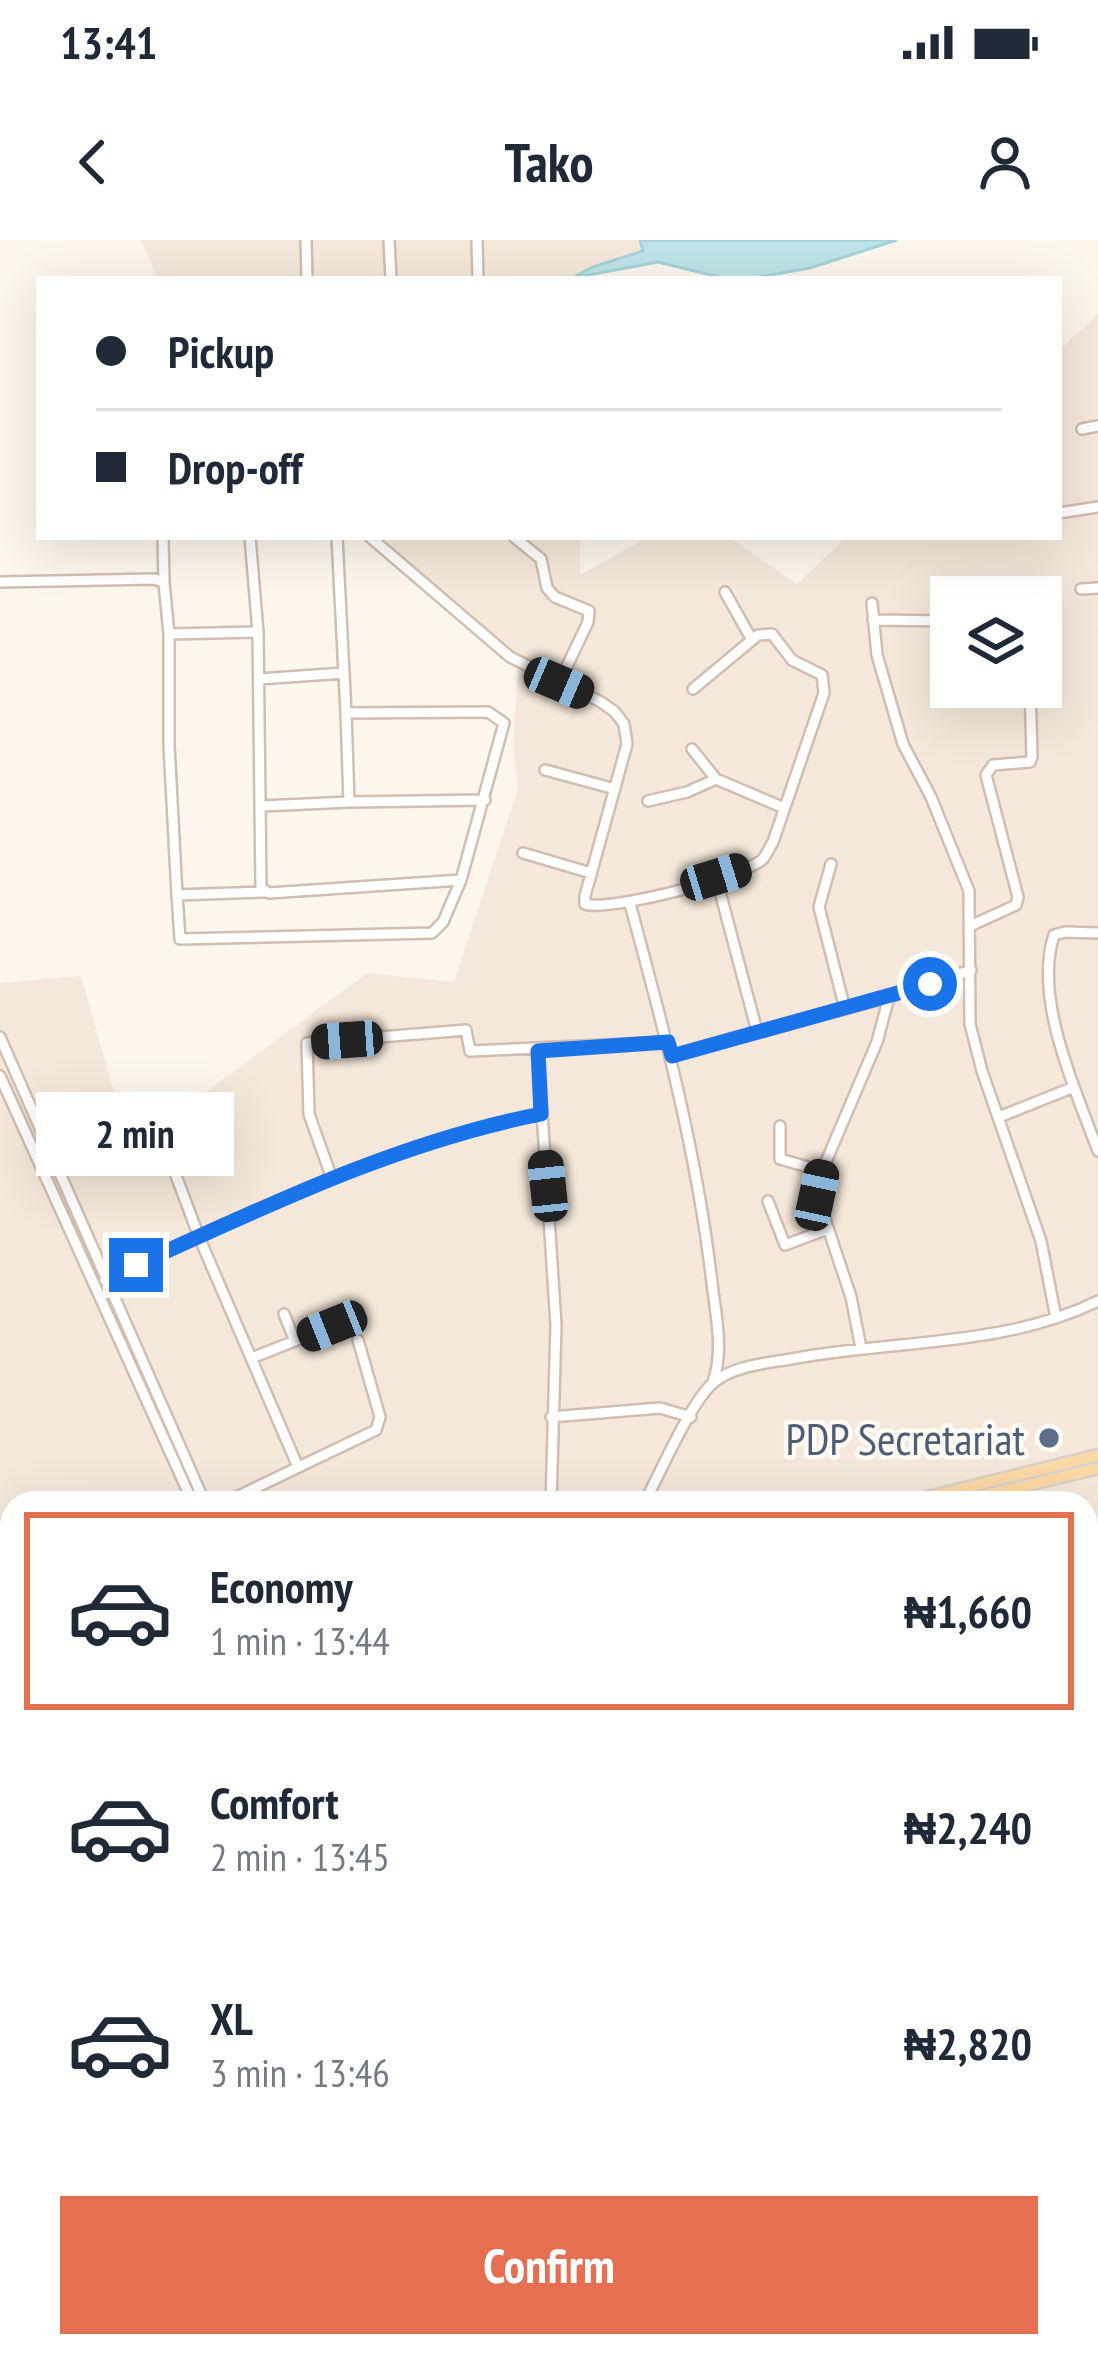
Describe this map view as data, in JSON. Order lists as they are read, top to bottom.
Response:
{
  "places": ["PDP Secretariat"],
  "page": {
    "status": "13:41",
    "header": "Tako",
    "banner": ["Pickup", "Drop-off"],
    "bubble": "2 min",
    "list": [
      {
        "name": "Economy",
        "note": "1 min · 13:44",
        "value": "₦1,660"
      },
      {
        "name": "Comfort",
        "note": "2 min · 13:45",
        "value": "₦2,240"
      },
      {
        "name": "XL",
        "note": "3 min · 13:46",
        "value": "₦2,820"
      }
    ],
    "buttons": "Confirm"
  }
}
